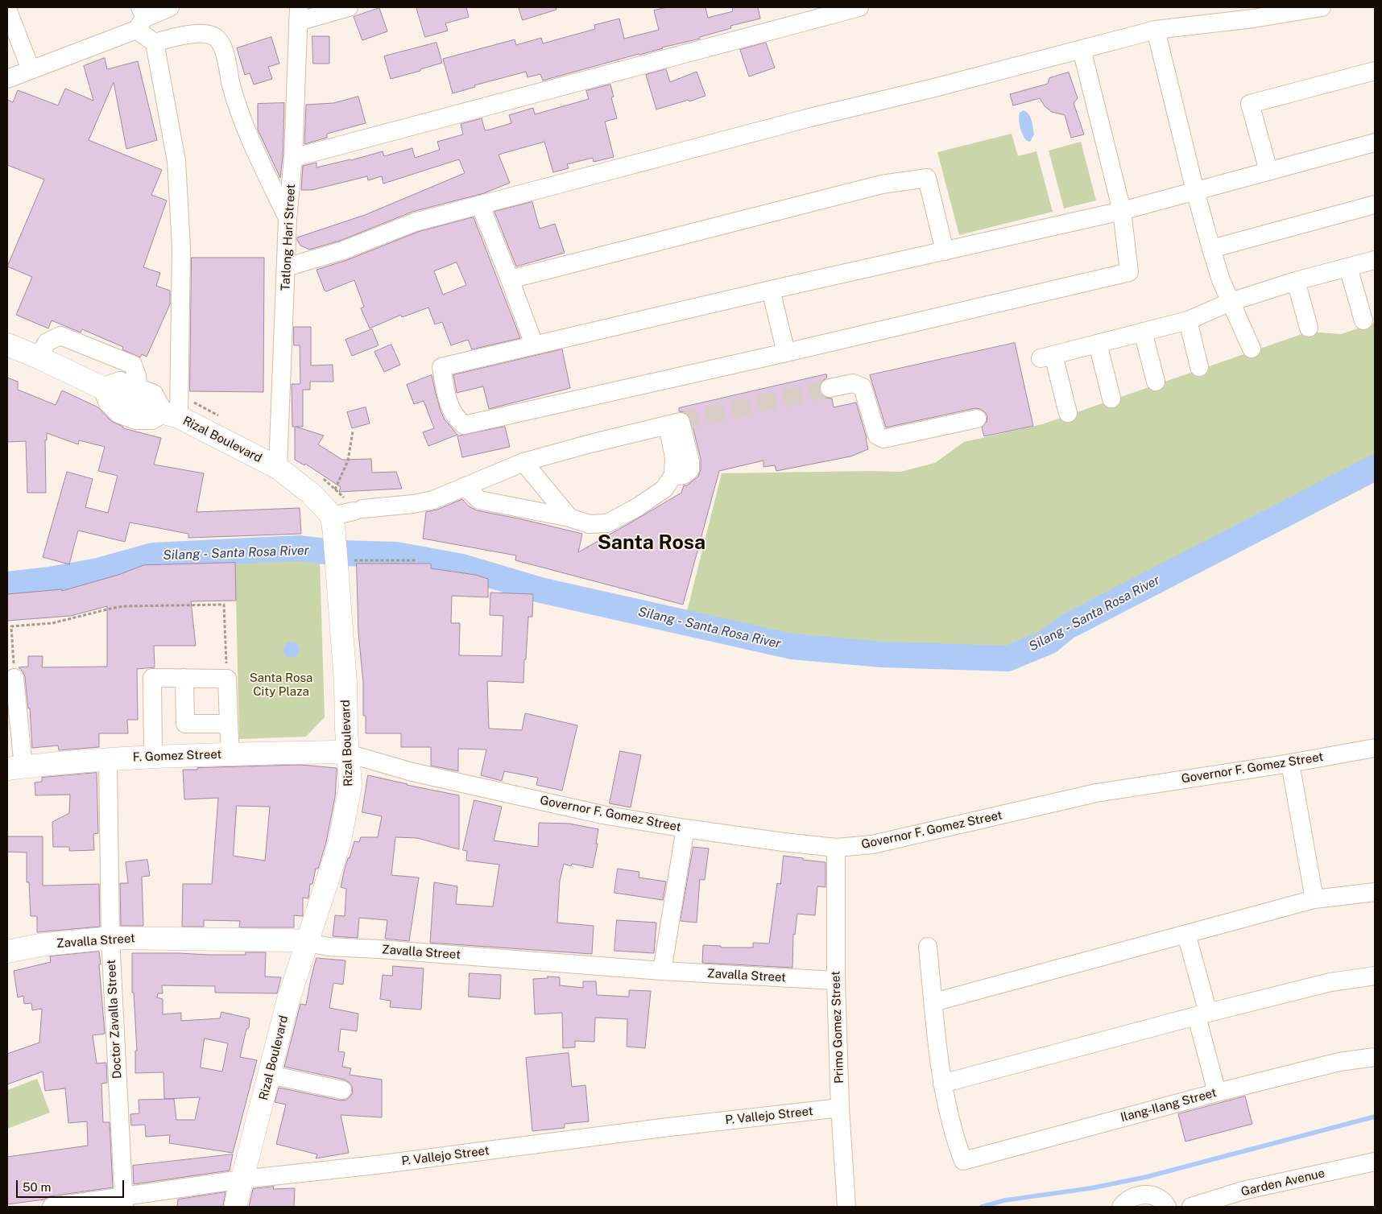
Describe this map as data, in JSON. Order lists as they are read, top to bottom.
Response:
{
  "streets": {
    "main road": ["Rizal Boulevard", "F. Gomez Street", "Zavalla Street"],
    "street": [
      "Tatlong Hari Street",
      "Governor F. Gomez Street",
      "Doctor Zavalla Street",
      "Primo Gomez Street",
      "Ilang-Ilang Street",
      "P. Vallejo Street",
      "Garden Avenue"
    ]
  },
  "crossings": [
    ["Tatlong Hari Street", "Rizal Boulevard"],
    ["Rizal Boulevard", "F. Gomez Street"],
    ["Rizal Boulevard", "Governor F. Gomez Street"],
    ["Rizal Boulevard", "Zavalla Street"],
    ["Rizal Boulevard", "P. Vallejo Street"],
    ["F. Gomez Street", "Governor F. Gomez Street"],
    ["F. Gomez Street", "Doctor Zavalla Street"],
    ["Governor F. Gomez Street", "Primo Gomez Street"],
    ["Zavalla Street", "Doctor Zavalla Street"],
    ["Zavalla Street", "Primo Gomez Street"],
    ["Doctor Zavalla Street", "P. Vallejo Street"],
    ["Primo Gomez Street", "P. Vallejo Street"]
  ],
  "districts": ["Santa Rosa"],
  "water": ["Silang - Santa Rosa River"],
  "parks": ["Santa Rosa City Plaza"],
  "scale_bar": "50 m"
}
